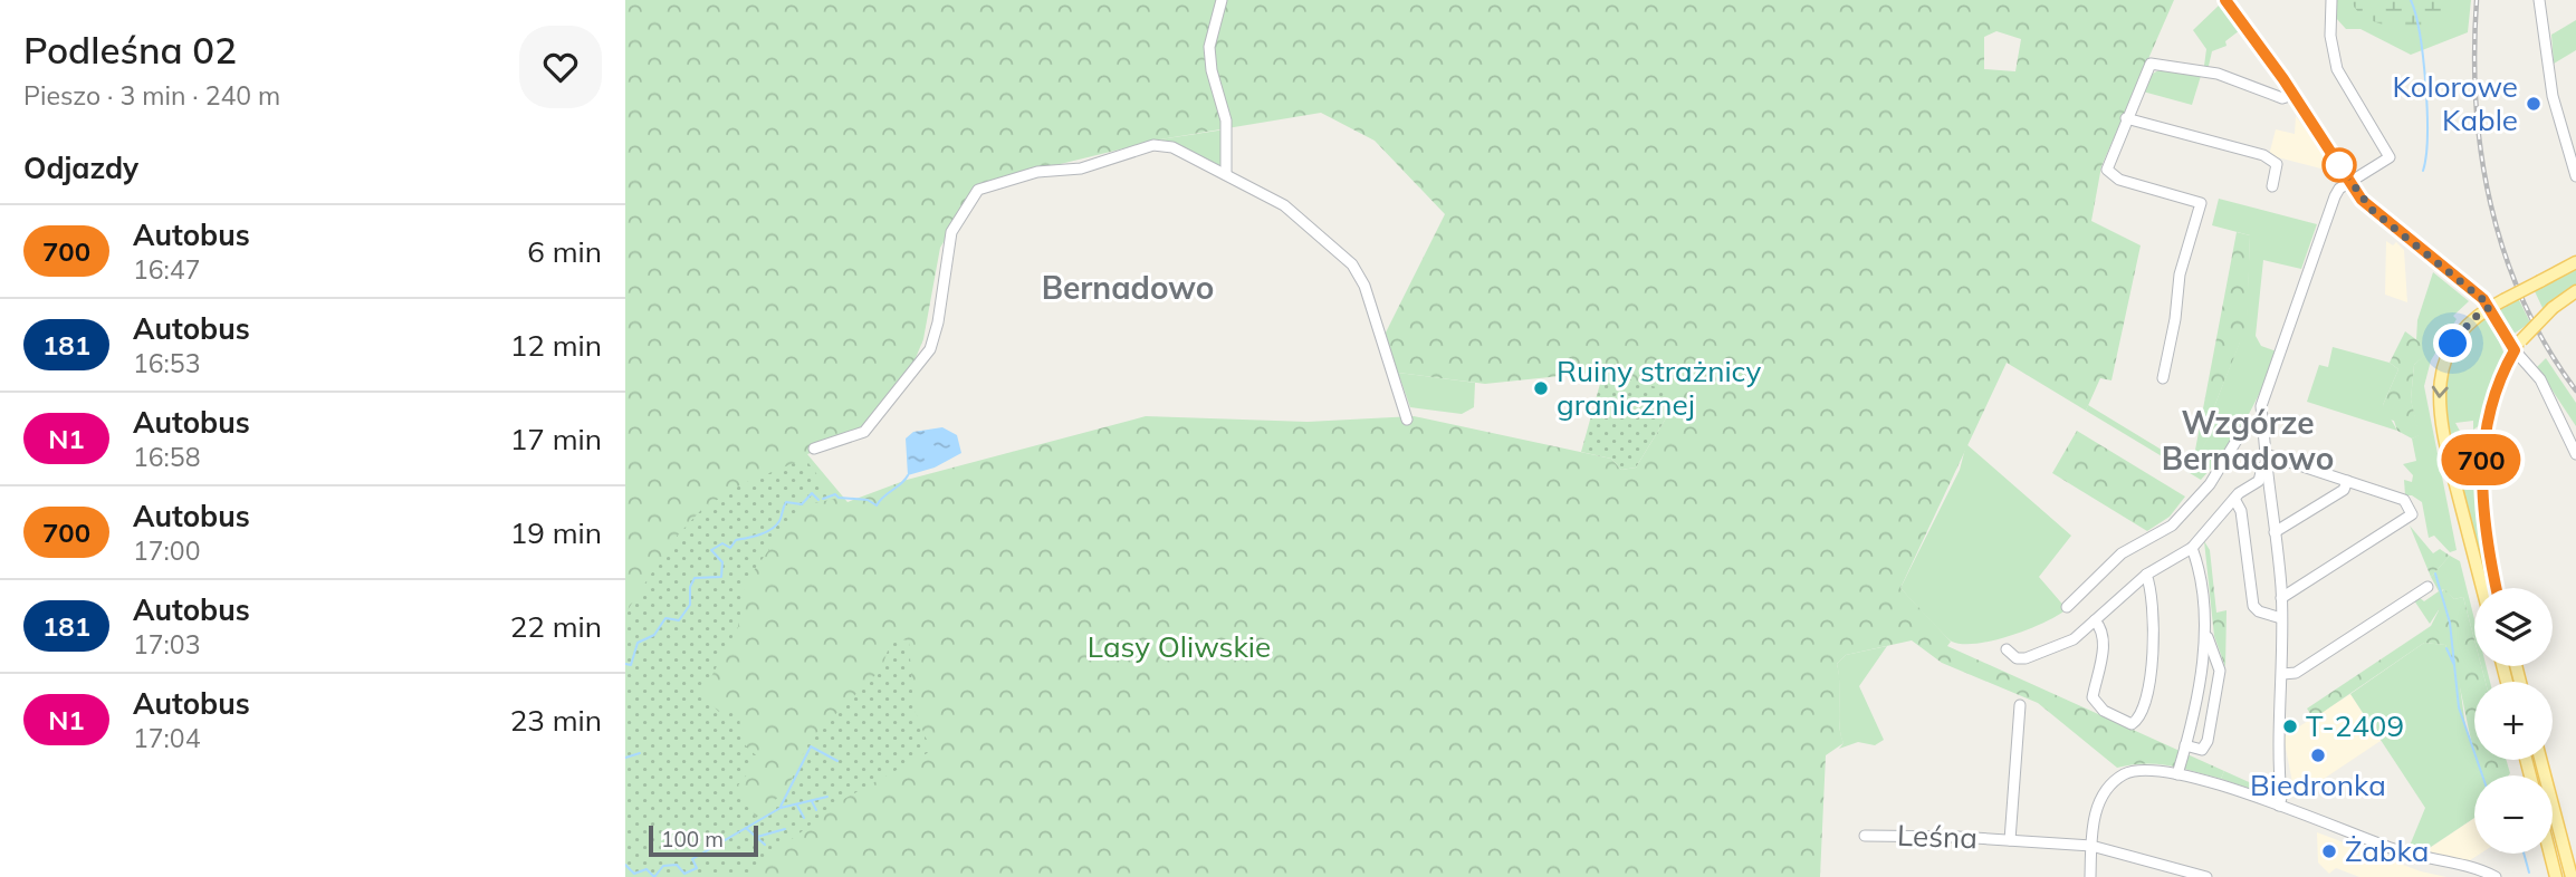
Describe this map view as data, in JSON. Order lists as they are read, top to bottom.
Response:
{
  "streets": {
    "street": ["Leśna"]
  },
  "districts": ["Bernadowo", "Wzgórze Bernadowo"],
  "parks": ["Lasy Oliwskie"],
  "places": [
    "Kolorowe Kable",
    "Ruiny strażnicy granicznej",
    "T-2409",
    "Biedronka",
    "Żabka"
  ],
  "lines": ["bus line 700"],
  "scale_bar": "100 m",
  "page": {
    "heading": [
      ["Podleśna 02", "Pieszo · 3 min · 240 m"],
      "Odjazdy"
    ],
    "on_map": "700",
    "list": [
      {
        "mark": "700",
        "name": "Autobus",
        "note": "16:47",
        "value": "6 min"
      },
      {
        "mark": "181",
        "name": "Autobus",
        "note": "16:53",
        "value": "12 min"
      },
      {
        "mark": "N1",
        "name": "Autobus",
        "note": "16:58",
        "value": "17 min"
      },
      {
        "mark": "700",
        "name": "Autobus",
        "note": "17:00",
        "value": "19 min"
      },
      {
        "mark": "181",
        "name": "Autobus",
        "note": "17:03",
        "value": "22 min"
      },
      {
        "mark": "N1",
        "name": "Autobus",
        "note": "17:04",
        "value": "23 min"
      }
    ],
    "map_buttons": ["+", "−"],
    "scale": "100 m"
  }
}
